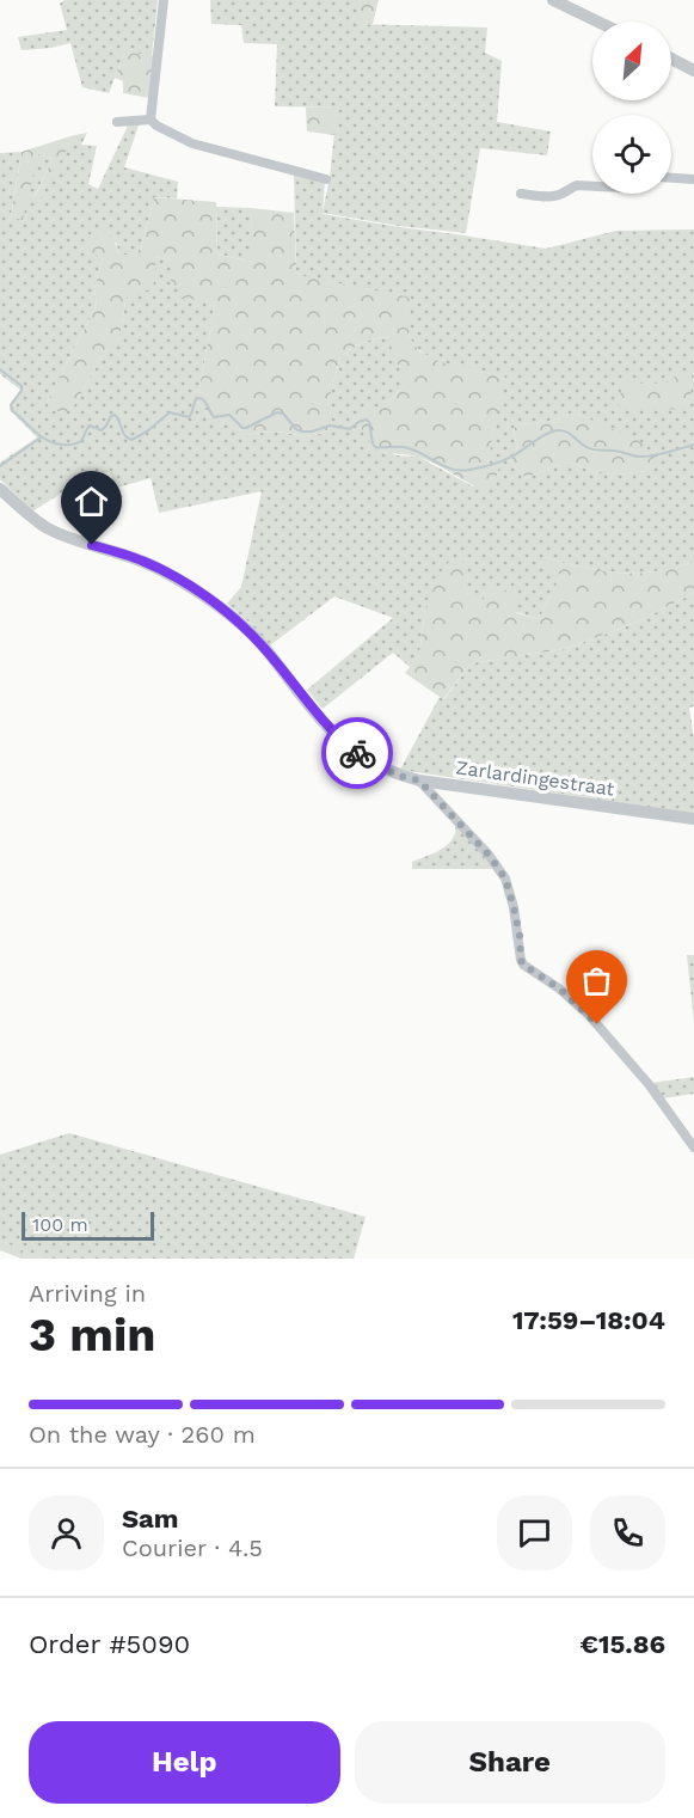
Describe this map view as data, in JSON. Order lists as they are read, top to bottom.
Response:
{
  "streets": {
    "street": ["Zarlardingestraat"]
  },
  "scale_bar": "100 m",
  "north": "top right",
  "page": {
    "scale": "100 m",
    "heading": ["3 min", "Arriving in", "17:59–18:04"],
    "panel": [
      "Sam",
      "Courier · 4.5",
      "Order #5090",
      "€15.86"
    ],
    "bar": "On the way · 260 m",
    "buttons": ["Help", "Share"]
  }
}
